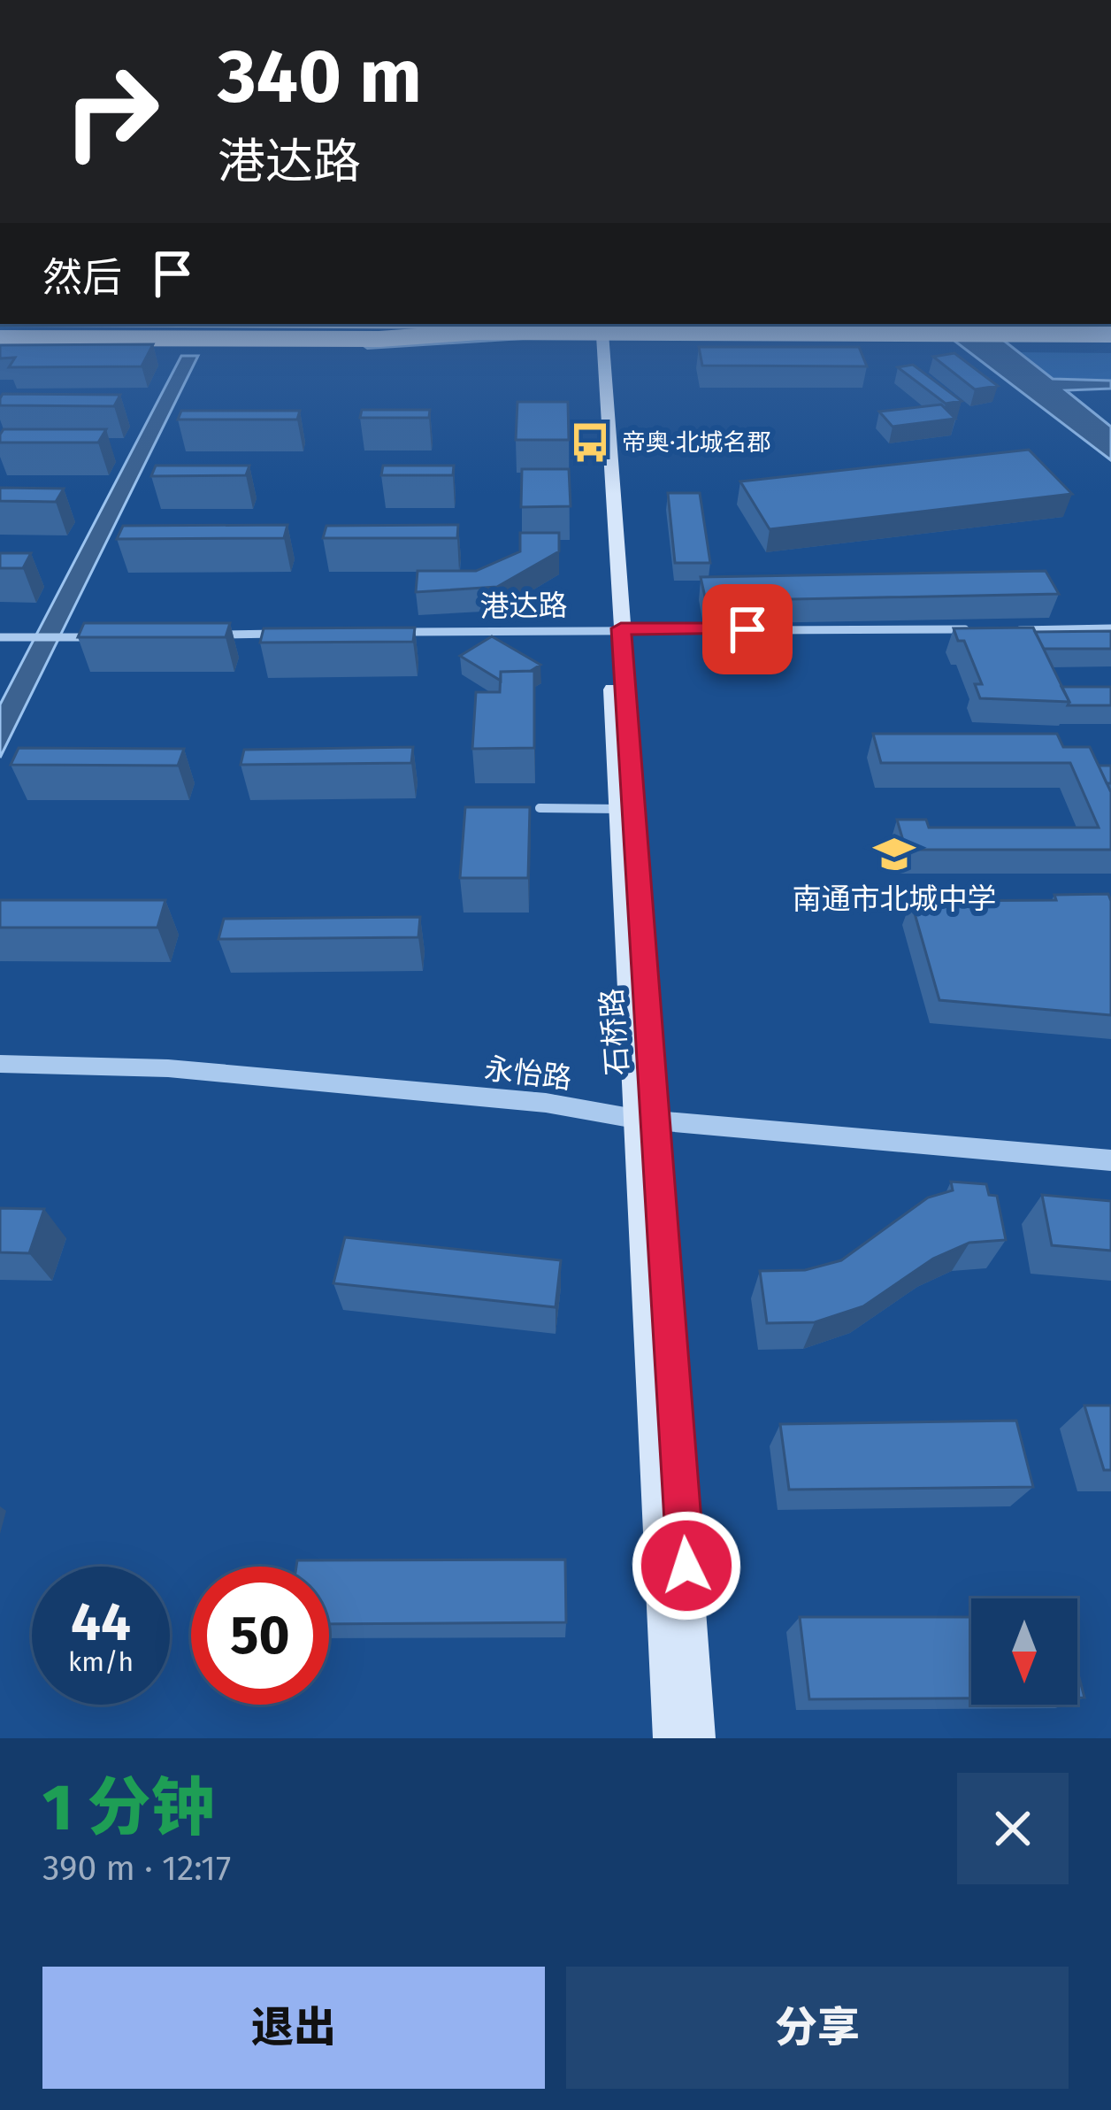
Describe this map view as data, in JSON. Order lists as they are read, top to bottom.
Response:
{
  "streets": {
    "main road": ["石桥路"],
    "street": ["港达路", "永怡路"]
  },
  "crossings": [
    ["港达路", "石桥路"],
    ["石桥路", "永怡路"]
  ],
  "places": {
    "bus stop": ["帝奥·北城名郡"],
    "school or university": ["南通市北城中学"]
  },
  "north": "bottom",
  "page": {
    "turn": ["340 m", "港达路"],
    "then": "然后",
    "speed": "44 km/h",
    "limit": "50",
    "heading": ["1 分钟", "390 m · 12:17"],
    "buttons": ["退出", "分享"]
  }
}
